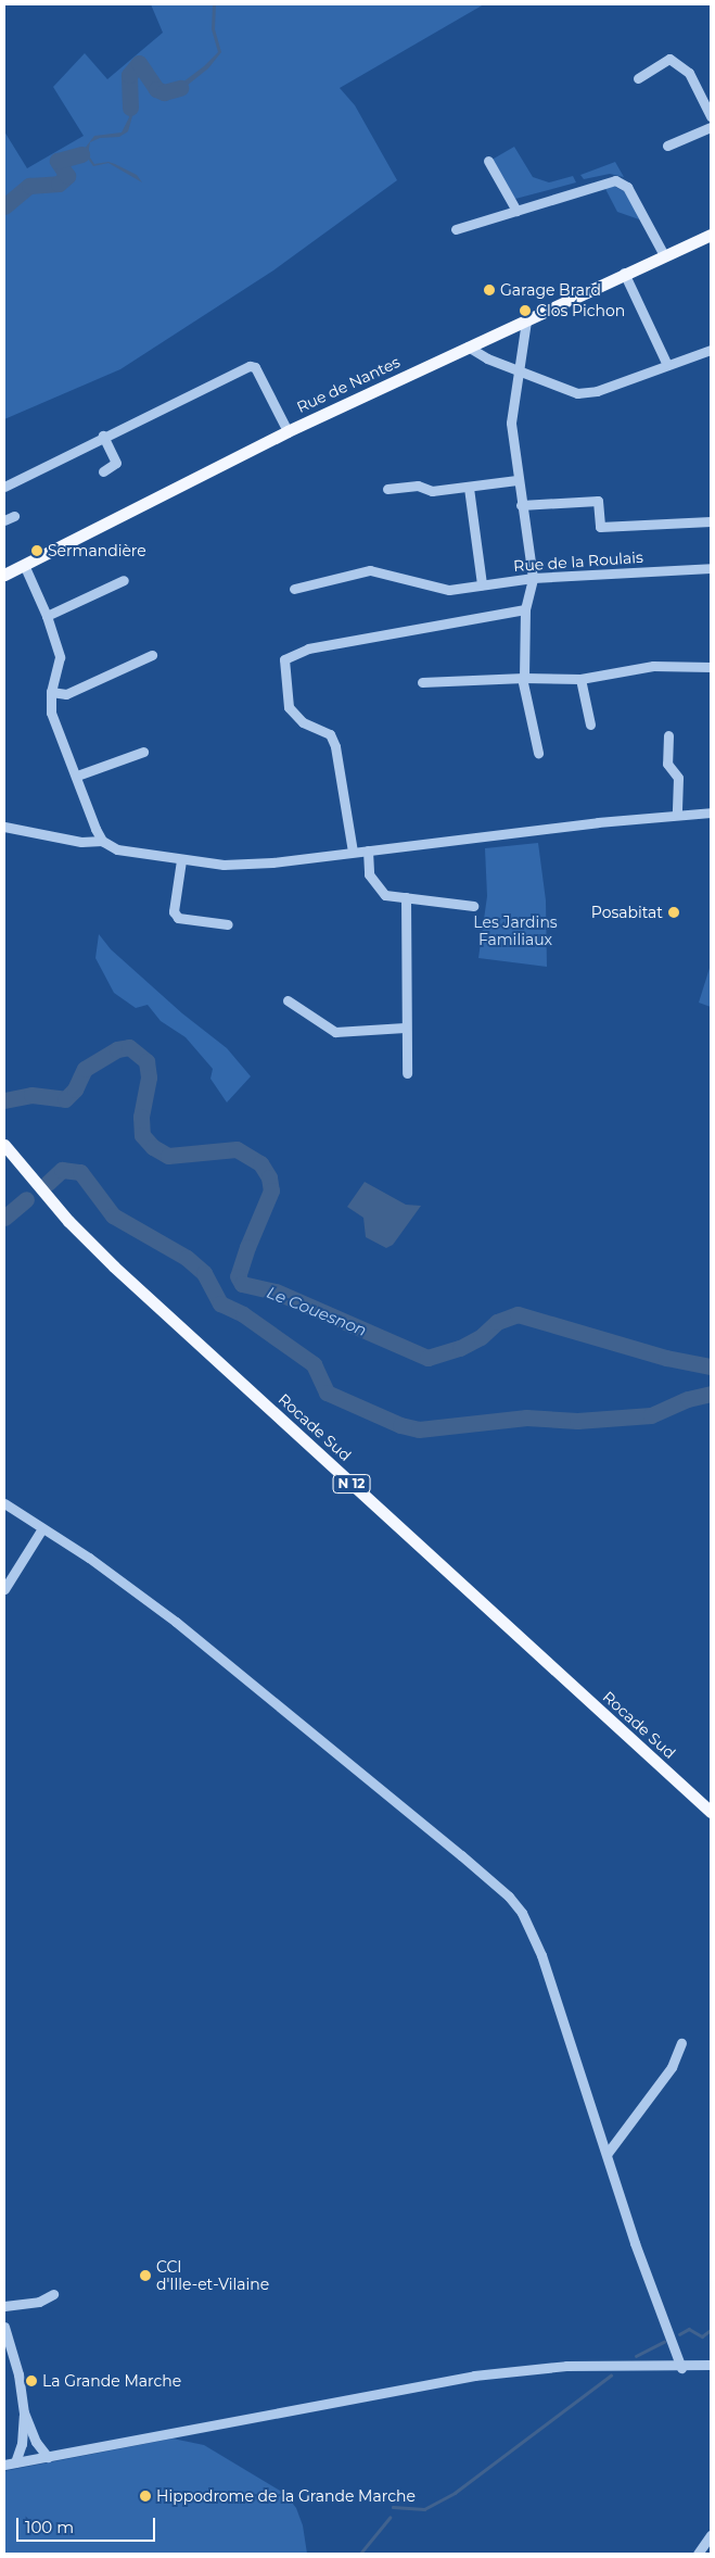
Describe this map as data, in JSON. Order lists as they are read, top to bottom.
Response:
{
  "streets": {
    "main road": ["Rue de Nantes", "Rocade Sud", "N 12"],
    "street": ["Rue de la Roulais"]
  },
  "water": ["Le Couesnon"],
  "parks": ["Les Jardins Familiaux"],
  "places": [
    "Garage Brard",
    "Clos Pichon",
    "Sermandière",
    "Posabitat",
    "CCI d'Ille-et-Vilaine",
    "La Grande Marche",
    "Hippodrome de la Grande Marche"
  ],
  "scale_bar": "100 m"
}
